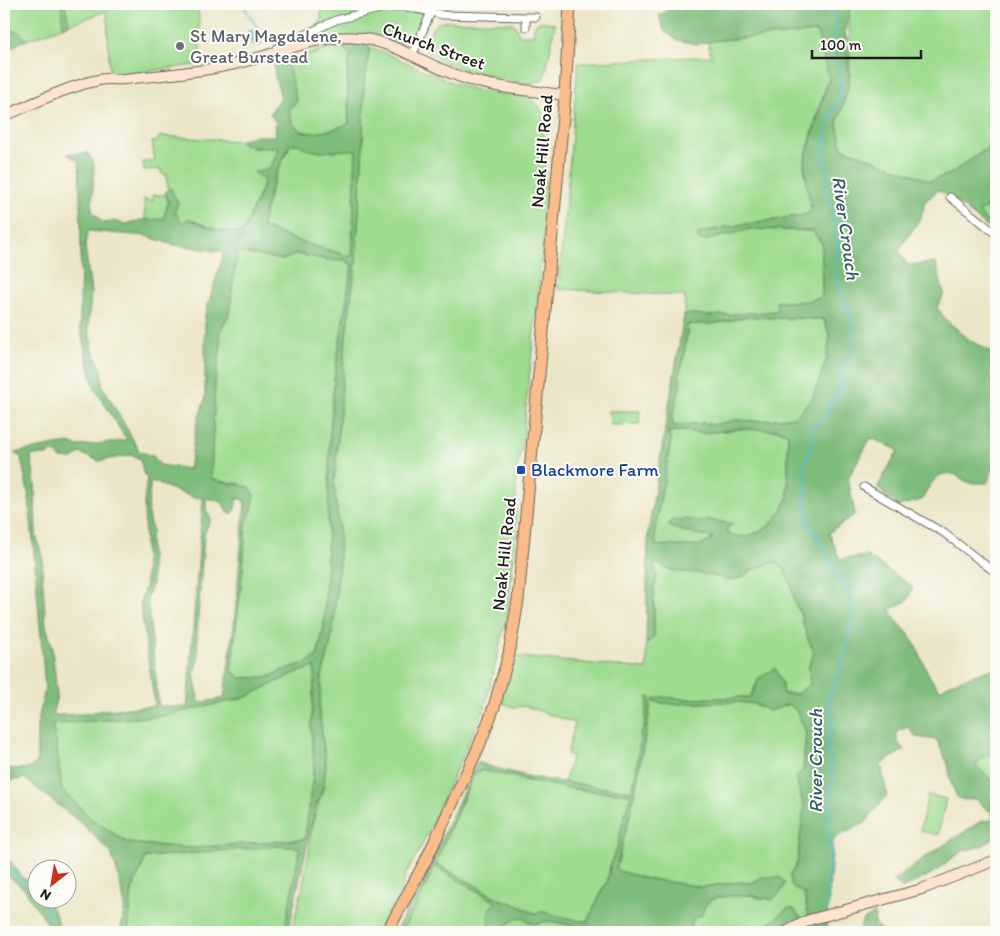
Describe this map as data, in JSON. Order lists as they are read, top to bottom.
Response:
{
  "streets": {
    "main road": ["Noak Hill Road"],
    "street": ["Church Street"]
  },
  "crossings": [
    ["Church Street", "Noak Hill Road"]
  ],
  "water": ["River Crouch"],
  "places": {
    "other": ["St Mary Magdalene, Great Burstead"],
    "transit": ["Blackmore Farm"]
  },
  "scale_bar": "100 m",
  "north": "bottom left"
}
